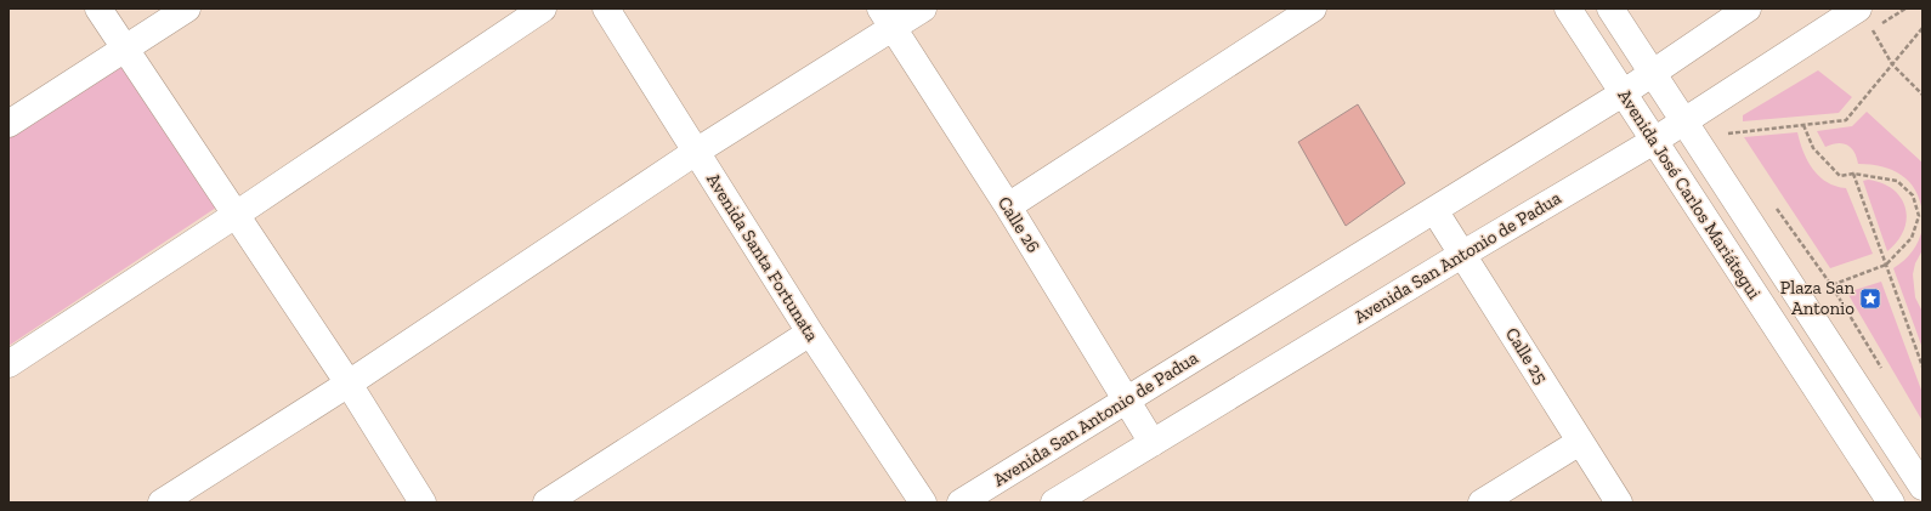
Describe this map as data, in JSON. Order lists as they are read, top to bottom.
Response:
{
  "streets": {
    "street": [
      "Avenida José Carlos Mariátegui",
      "Calle 26",
      "Avenida Santa Fortunata",
      "Avenida San Antonio de Padua",
      "Calle 25"
    ]
  },
  "crossings": [
    ["Avenida José Carlos Mariátegui", "Avenida San Antonio de Padua"],
    ["Calle 26", "Avenida San Antonio de Padua"],
    ["Avenida San Antonio de Padua", "Calle 25"]
  ],
  "places": {
    "place": ["Plaza San Antonio"]
  }
}
